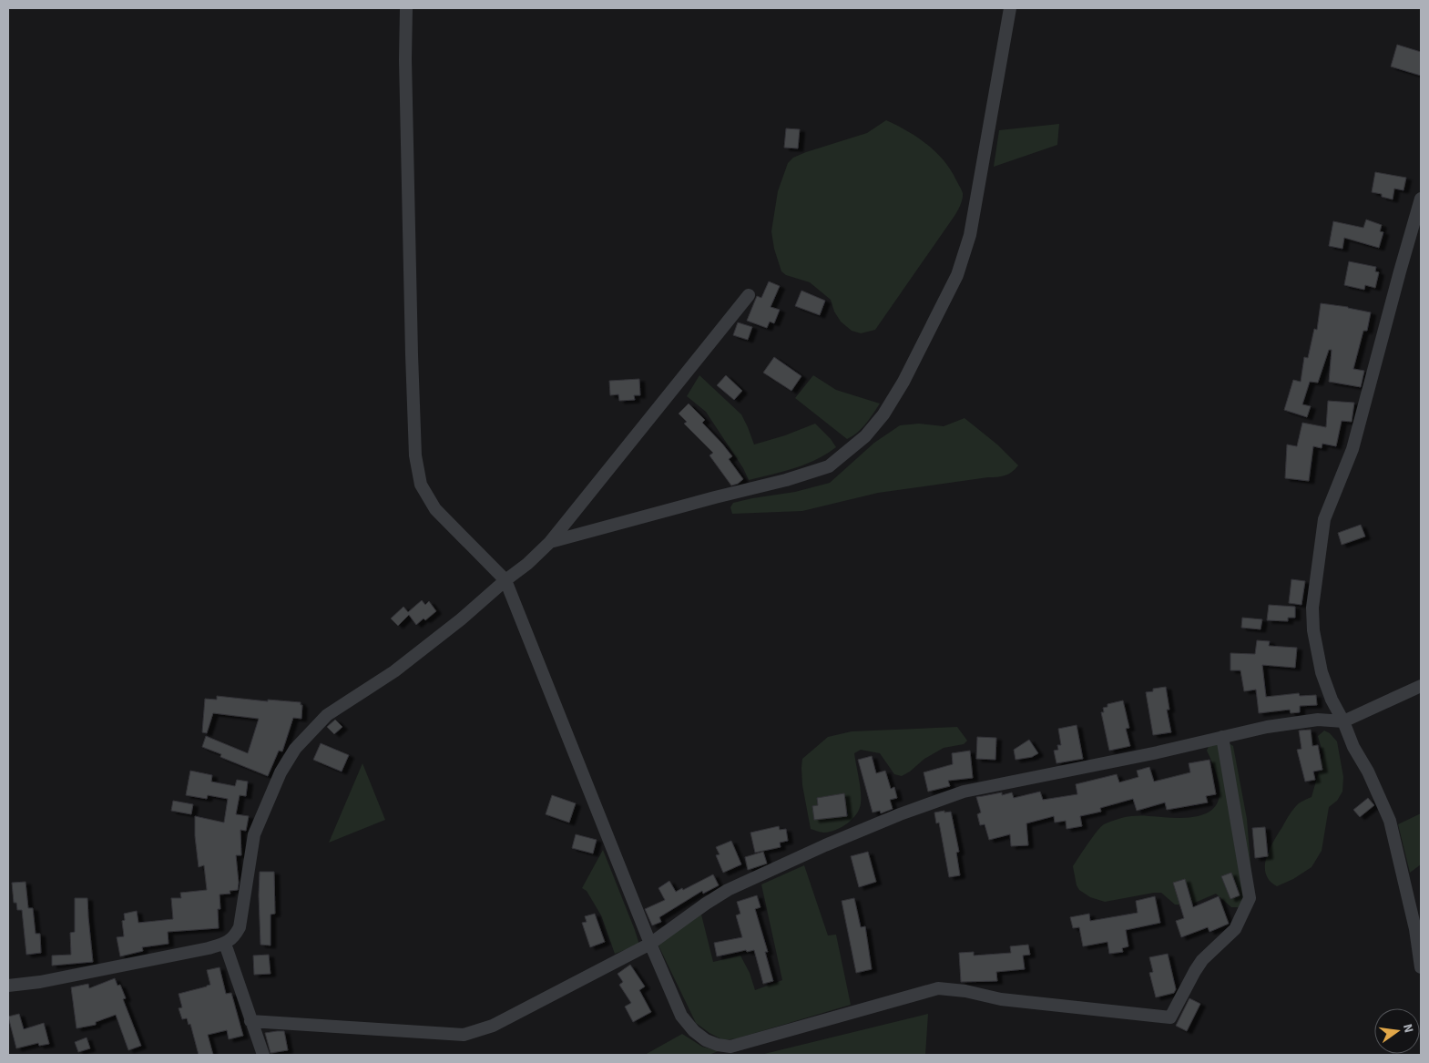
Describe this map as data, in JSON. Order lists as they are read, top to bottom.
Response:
{
  "north": "right"
}
